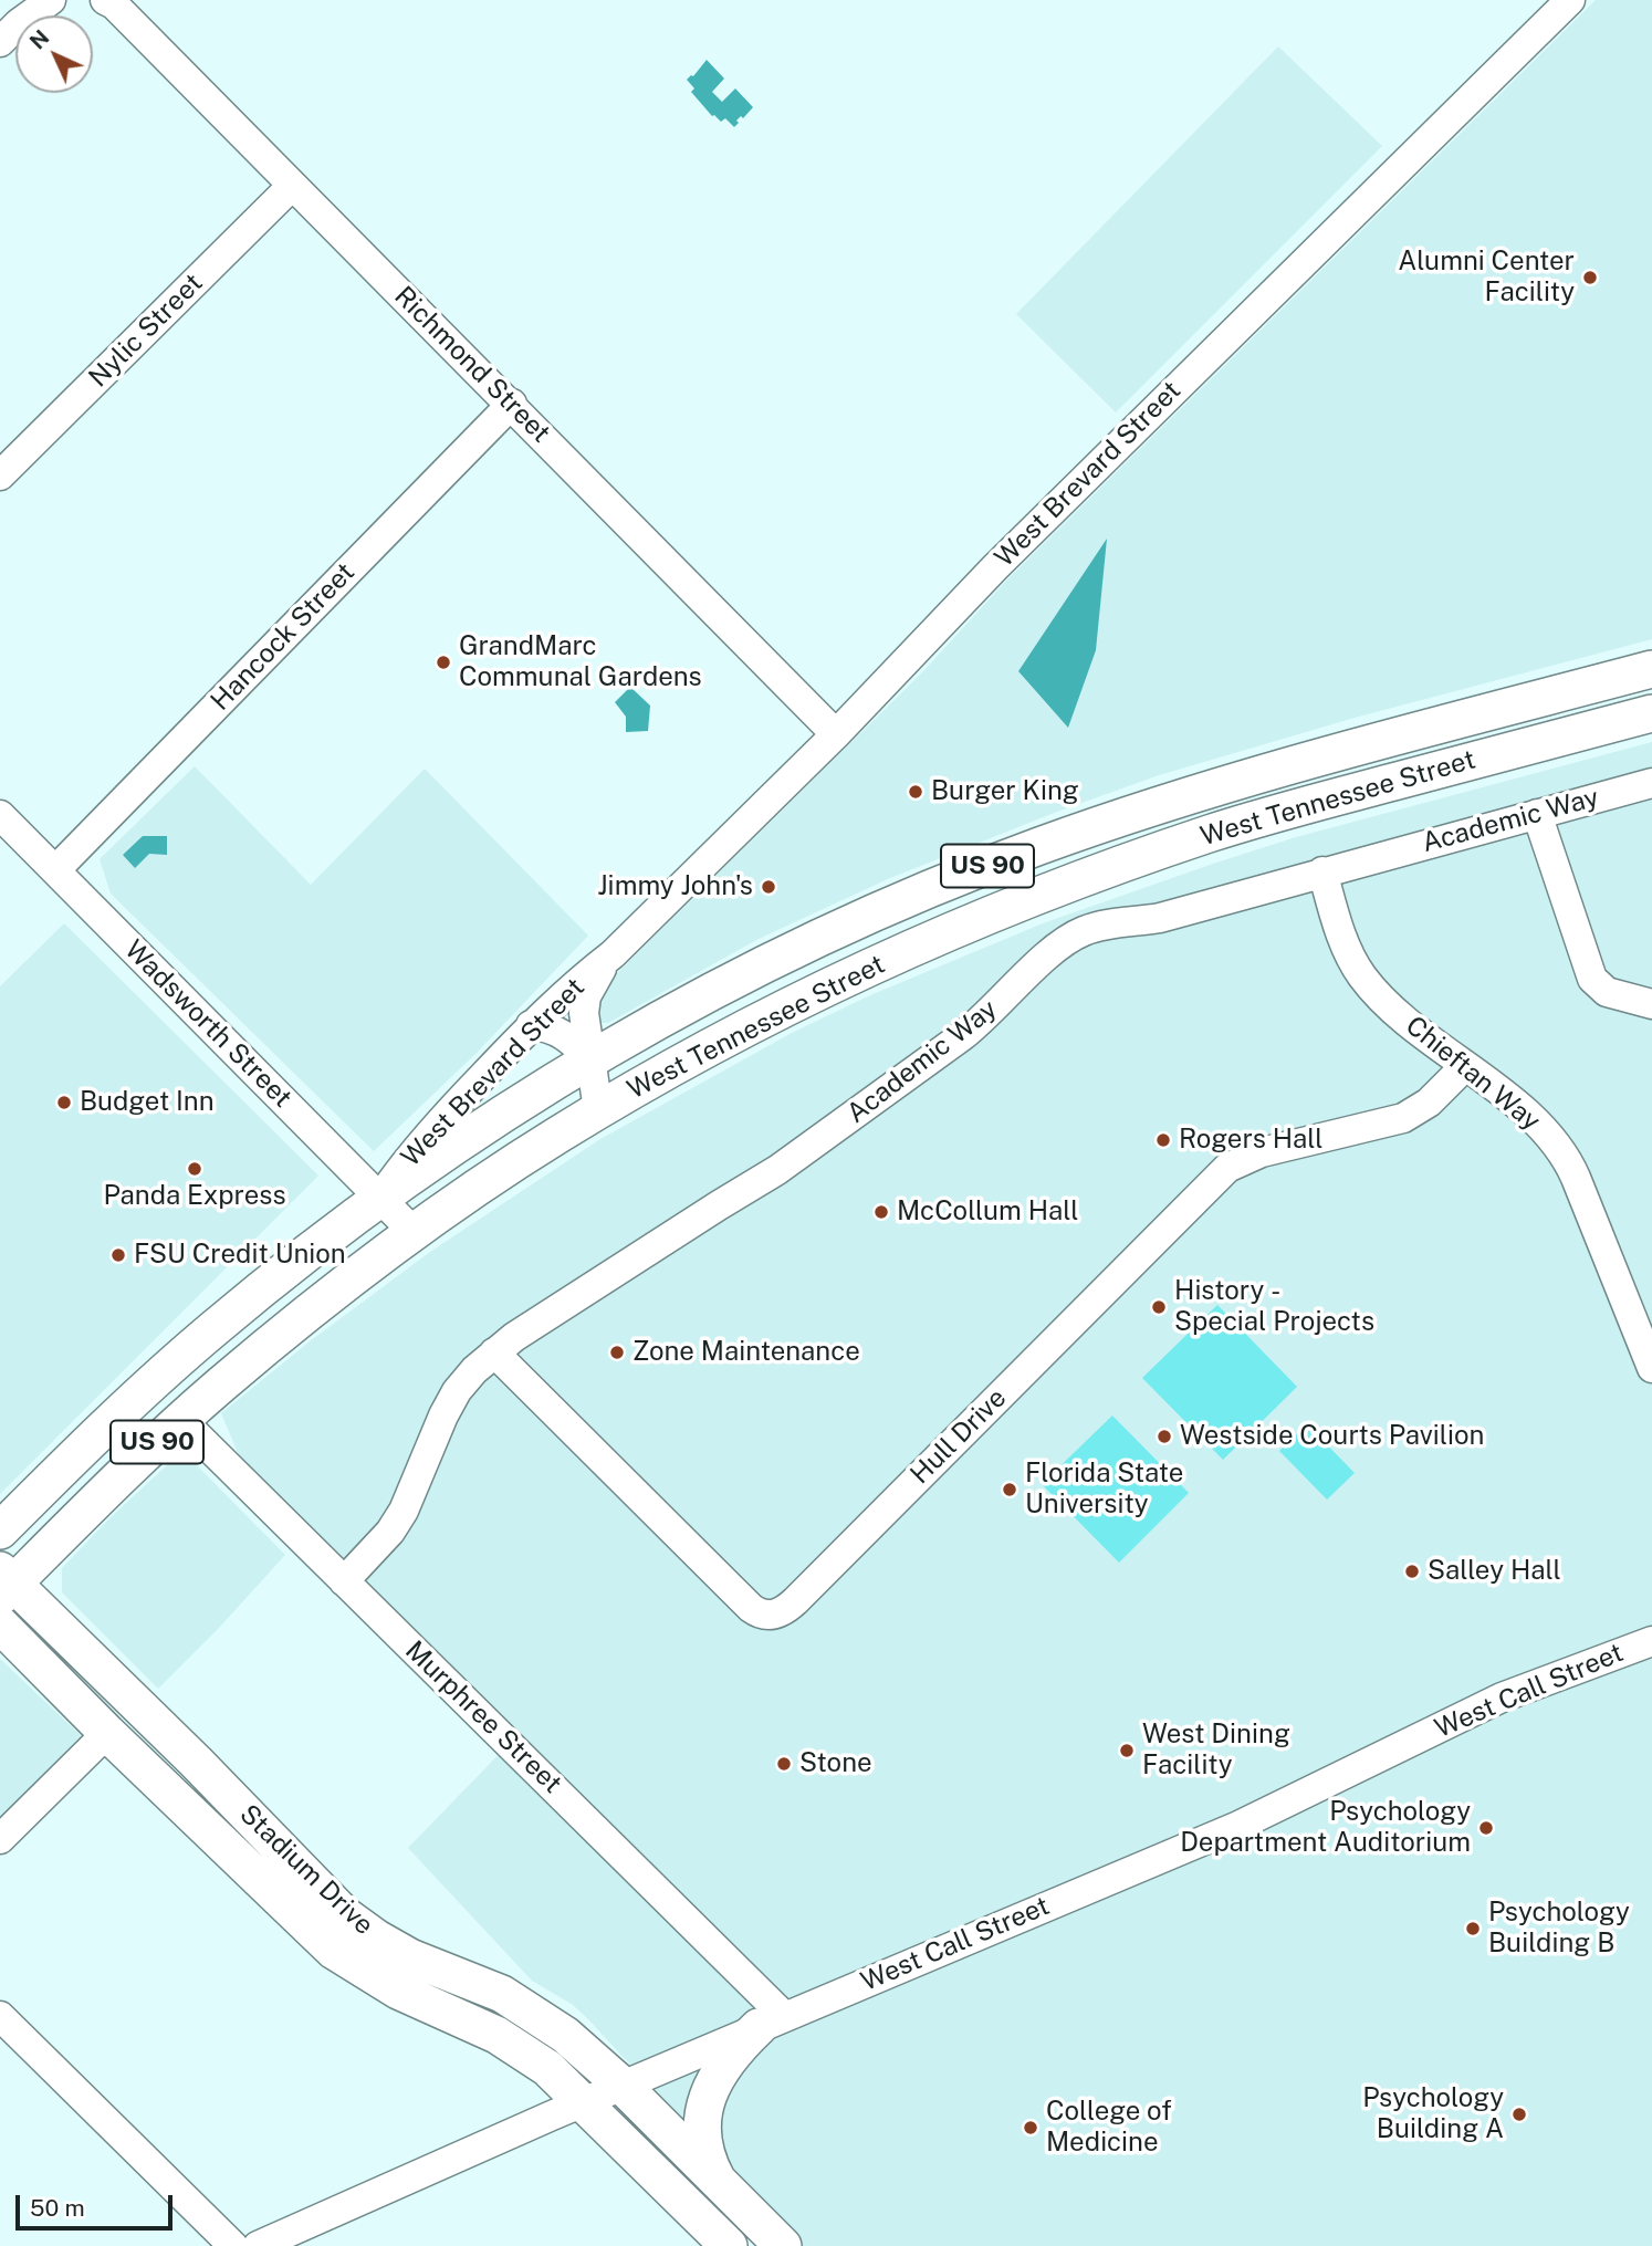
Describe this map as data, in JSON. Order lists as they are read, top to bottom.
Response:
{
  "streets": {
    "main road": ["West Tennessee Street", "US 90", "Stadium Drive"],
    "street": [
      "Nylic Street",
      "Richmond Street",
      "West Brevard Street",
      "Hancock Street",
      "Academic Way",
      "Wadsworth Street",
      "Chieftan Way",
      "Hull Drive",
      "West Call Street",
      "Murphree Street"
    ]
  },
  "crossings": [
    ["Nylic Street", "Richmond Street"],
    ["Richmond Street", "West Brevard Street"],
    ["Richmond Street", "Hancock Street"],
    ["West Brevard Street", "West Tennessee Street"],
    ["West Brevard Street", "Wadsworth Street"],
    ["Hancock Street", "Wadsworth Street"],
    ["West Tennessee Street", "Wadsworth Street"],
    ["West Tennessee Street", "Murphree Street"],
    ["West Tennessee Street", "Stadium Drive"],
    ["Academic Way", "Chieftan Way"],
    ["Academic Way", "Hull Drive"],
    ["Academic Way", "Murphree Street"],
    ["Chieftan Way", "Hull Drive"],
    ["West Call Street", "Murphree Street"],
    ["West Call Street", "Stadium Drive"]
  ],
  "places": [
    "Alumni Center Facility",
    "GrandMarc Communal Gardens",
    "Burger King",
    "Jimmy John's",
    "Budget Inn",
    "Rogers Hall",
    "Panda Express",
    "McCollum Hall",
    "FSU Credit Union",
    "History - Special Projects",
    "Zone Maintenance",
    "Westside Courts Pavilion",
    "Florida State University",
    "Salley Hall",
    "West Dining Facility",
    "Stone",
    "Psychology Department Auditorium",
    "Psychology Building B",
    "Psychology Building A",
    "College of Medicine"
  ],
  "scale_bar": "50 m",
  "north": "top left"
}
